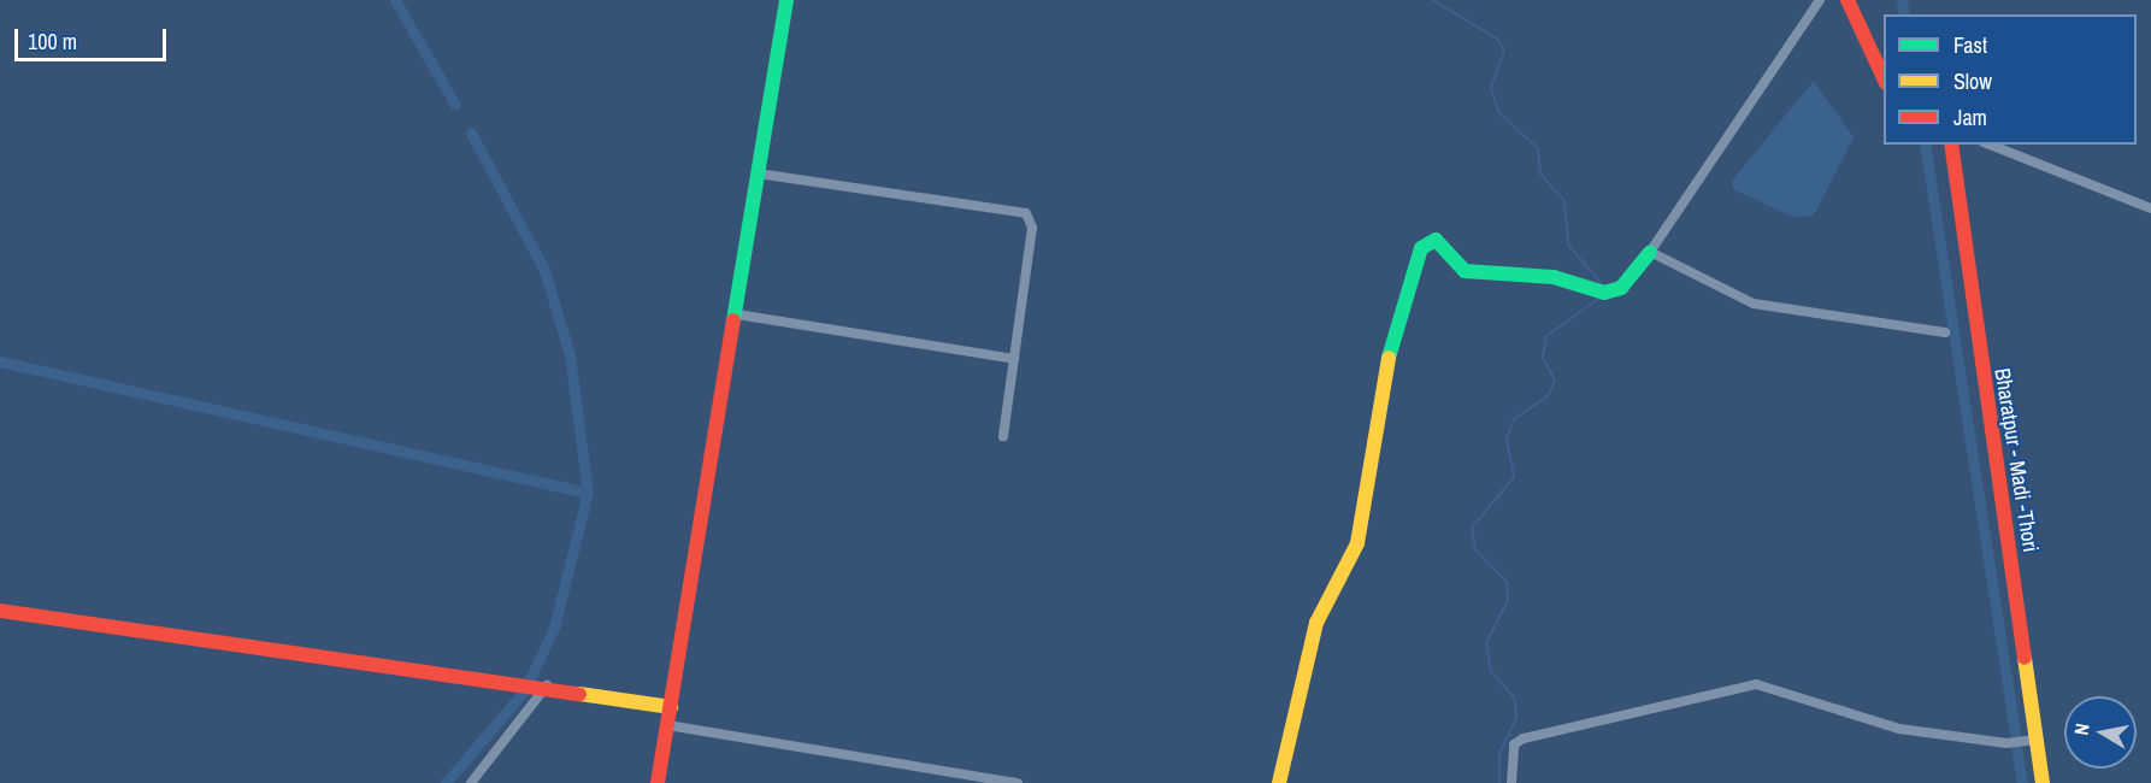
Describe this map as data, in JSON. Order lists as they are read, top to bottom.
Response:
{
  "streets": {
    "street": ["Bharatpur - Madi -Thori"]
  },
  "legend": ["Fast", "Slow", "Jam"],
  "scale_bar": "100 m",
  "north": "left"
}
